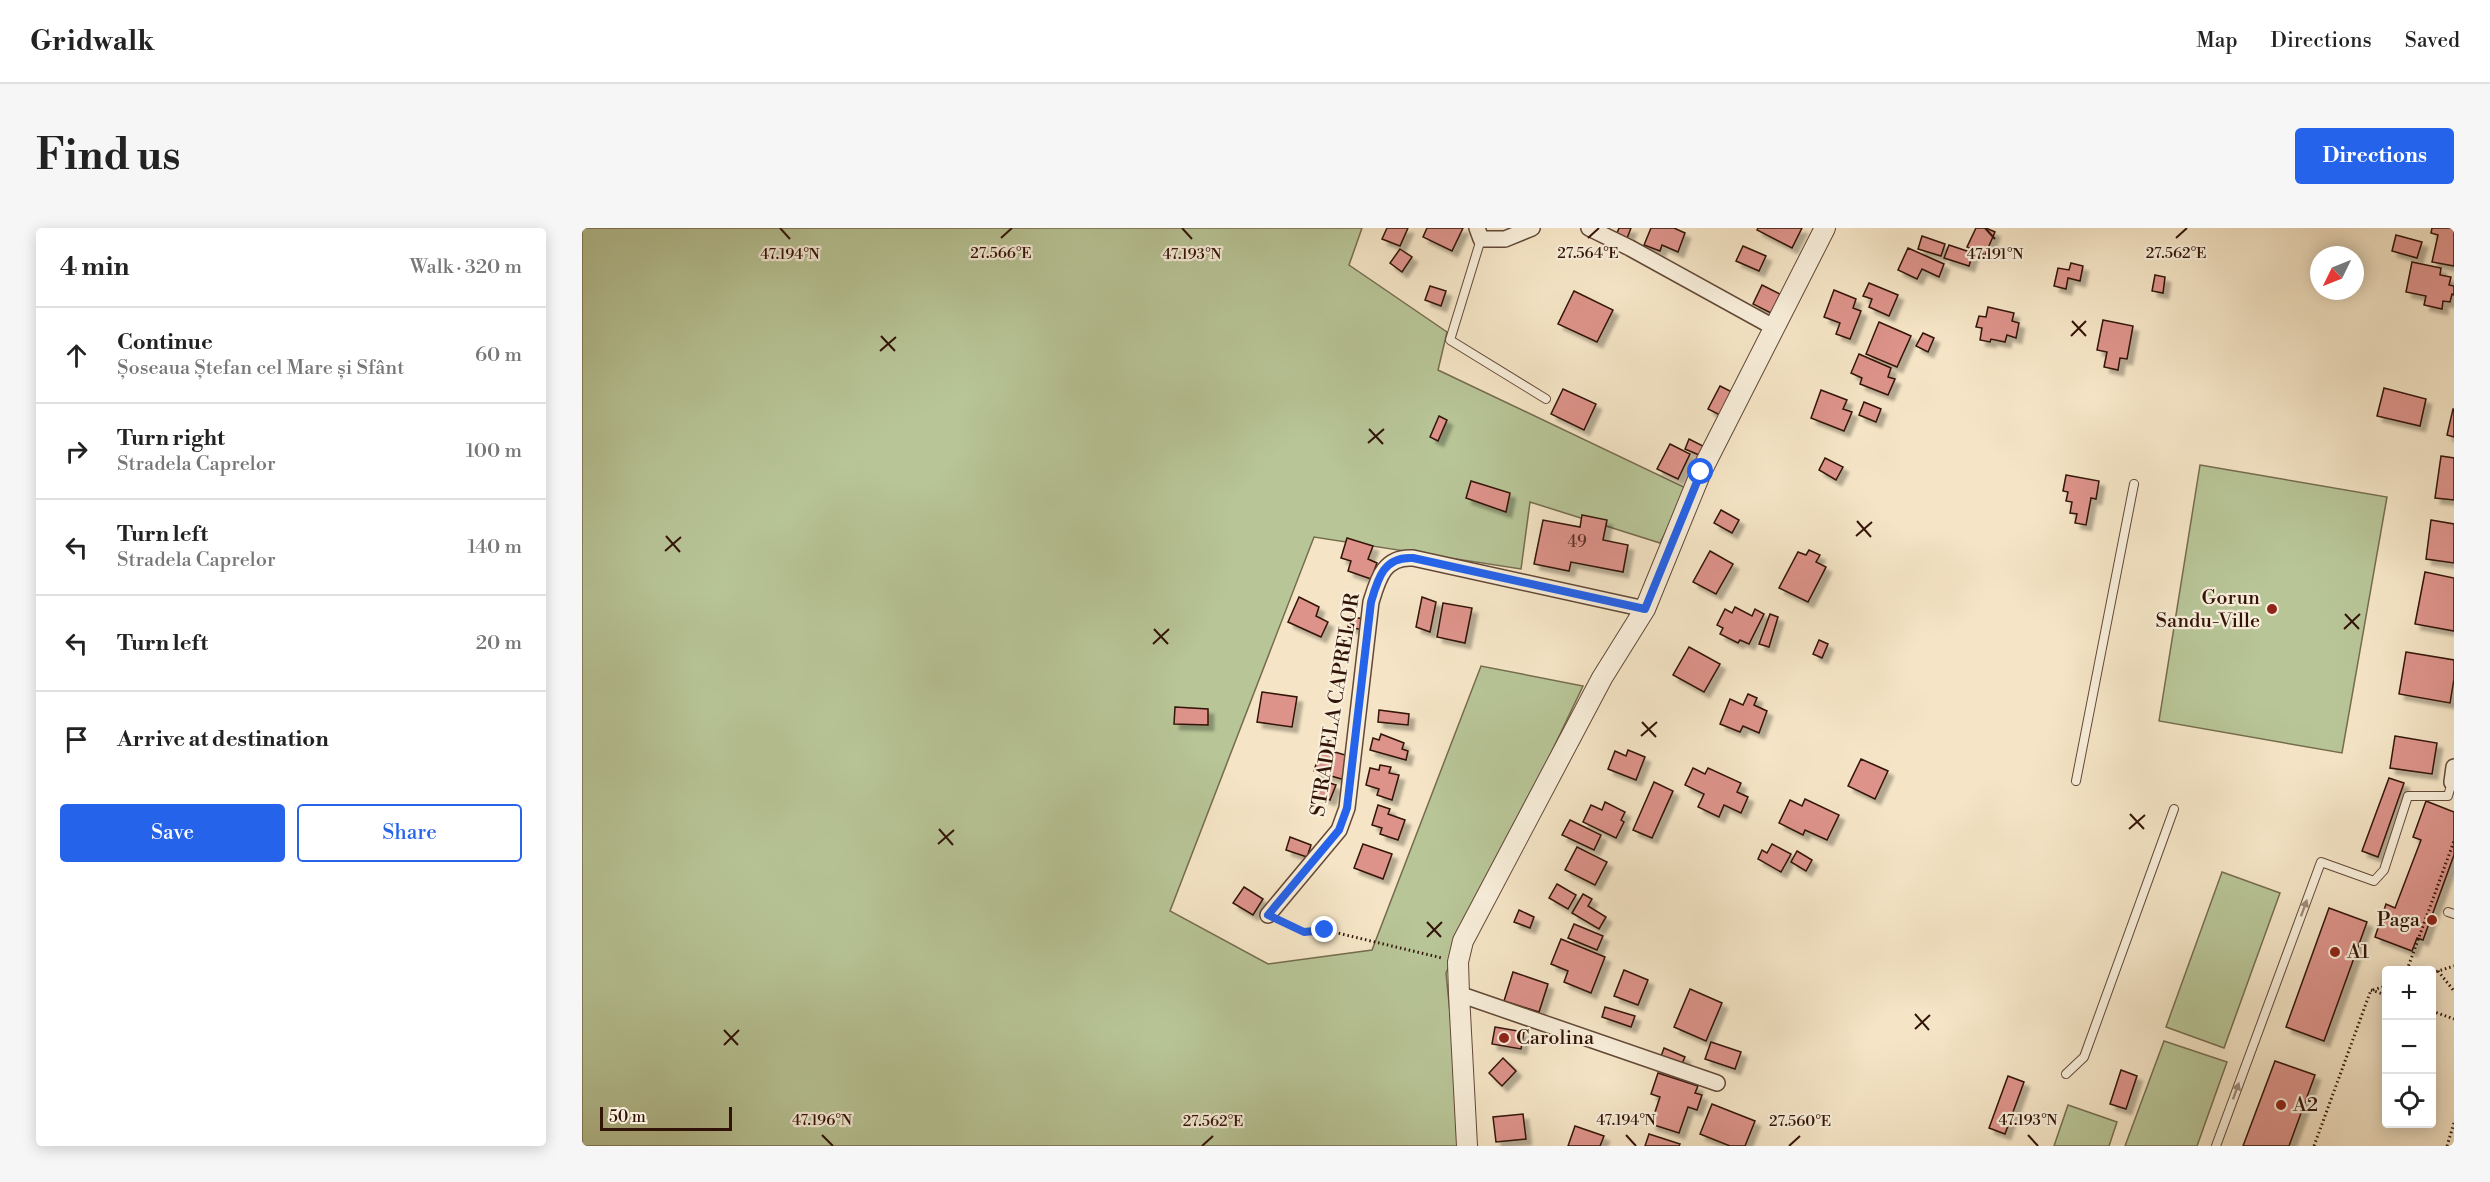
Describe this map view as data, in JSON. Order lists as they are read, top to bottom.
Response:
{
  "streets": {
    "street": ["STRADELA CAPRELOR"]
  },
  "places": [
    "Gorun Sandu-Ville",
    "Paga",
    "A1",
    "Carolina",
    "A2"
  ],
  "house_numbers": ["49"],
  "scale_bar": "50 m",
  "north": "bottom left",
  "page": {
    "header": "Gridwalk",
    "nav": ["Map", "Directions", "Saved"],
    "buttons": [
      "Directions",
      ["Save", "Share"]
    ],
    "title": "Find us",
    "heading": ["4 min", "Walk · 320 m"],
    "list": [
      ["Continue", "Șoseaua Ștefan cel Mare și Sfânt", "60 m"],
      ["Turn right", "Stradela Caprelor", "100 m"],
      ["Turn left", "Stradela Caprelor", "140 m"],
      ["Turn left", "20 m"],
      "Arrive at destination"
    ],
    "map_buttons": ["+", "−"],
    "scale": "50 m"
  },
  "coordinates": [
    "27.566°E",
    "27.564°E",
    "27.562°E",
    "47.194°N",
    "47.193°N",
    "47.191°N",
    "47.196°N",
    "27.560°E"
  ]
}
